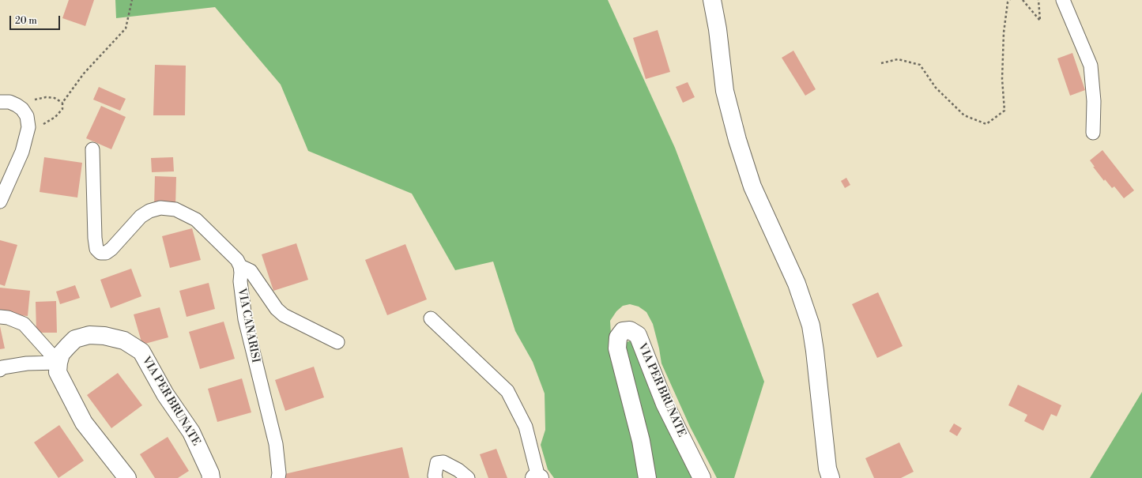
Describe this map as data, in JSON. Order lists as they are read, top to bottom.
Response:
{
  "streets": {
    "street": ["VIA CANARISI", "VIA PER BRUNATE"]
  },
  "scale_bar": "20 m"
}
